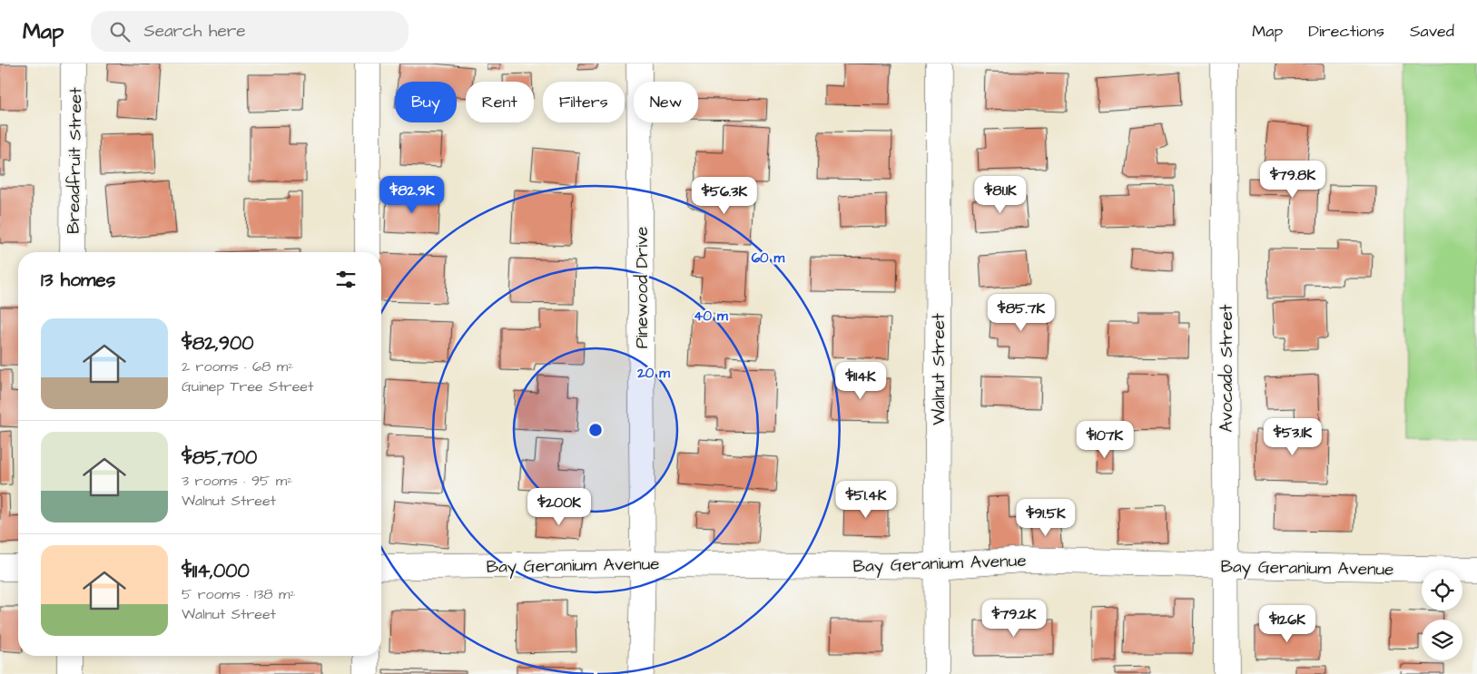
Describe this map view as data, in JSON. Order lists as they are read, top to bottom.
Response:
{
  "streets": {
    "street": [
      "Breadfruit Street",
      "Pinewood Drive",
      "Avocado Street",
      "Walnut Street",
      "Bay Geranium Avenue"
    ]
  },
  "crossings": [
    ["Pinewood Drive", "Bay Geranium Avenue"],
    ["Avocado Street", "Bay Geranium Avenue"],
    ["Walnut Street", "Bay Geranium Avenue"]
  ],
  "page": {
    "header": "Map",
    "search": "Search here",
    "nav": ["Map", "Directions", "Saved"],
    "chip": [
      "Buy",
      "Rent",
      "Filters",
      "New"
    ],
    "price": [
      "$79.8K",
      "$82.9K",
      "$81.1K",
      "$56.3K",
      "$85.7K",
      "$114K",
      "$53.1K",
      "$107K",
      "$51.4K",
      "$200K",
      "$91.5K",
      "$79.2K",
      "$126K"
    ],
    "heading": "13 homes",
    "list": [
      {
        "name": "$82,900",
        "note": "2 rooms · 68 m² · Guinep Tree Street"
      },
      {
        "name": "$85,700",
        "note": "3 rooms · 95 m² · Walnut Street"
      },
      {
        "name": "$114,000",
        "note": "5 rooms · 138 m² · Walnut Street"
      }
    ]
  },
  "rings": ["60 m", "40 m", "20 m"]
}
